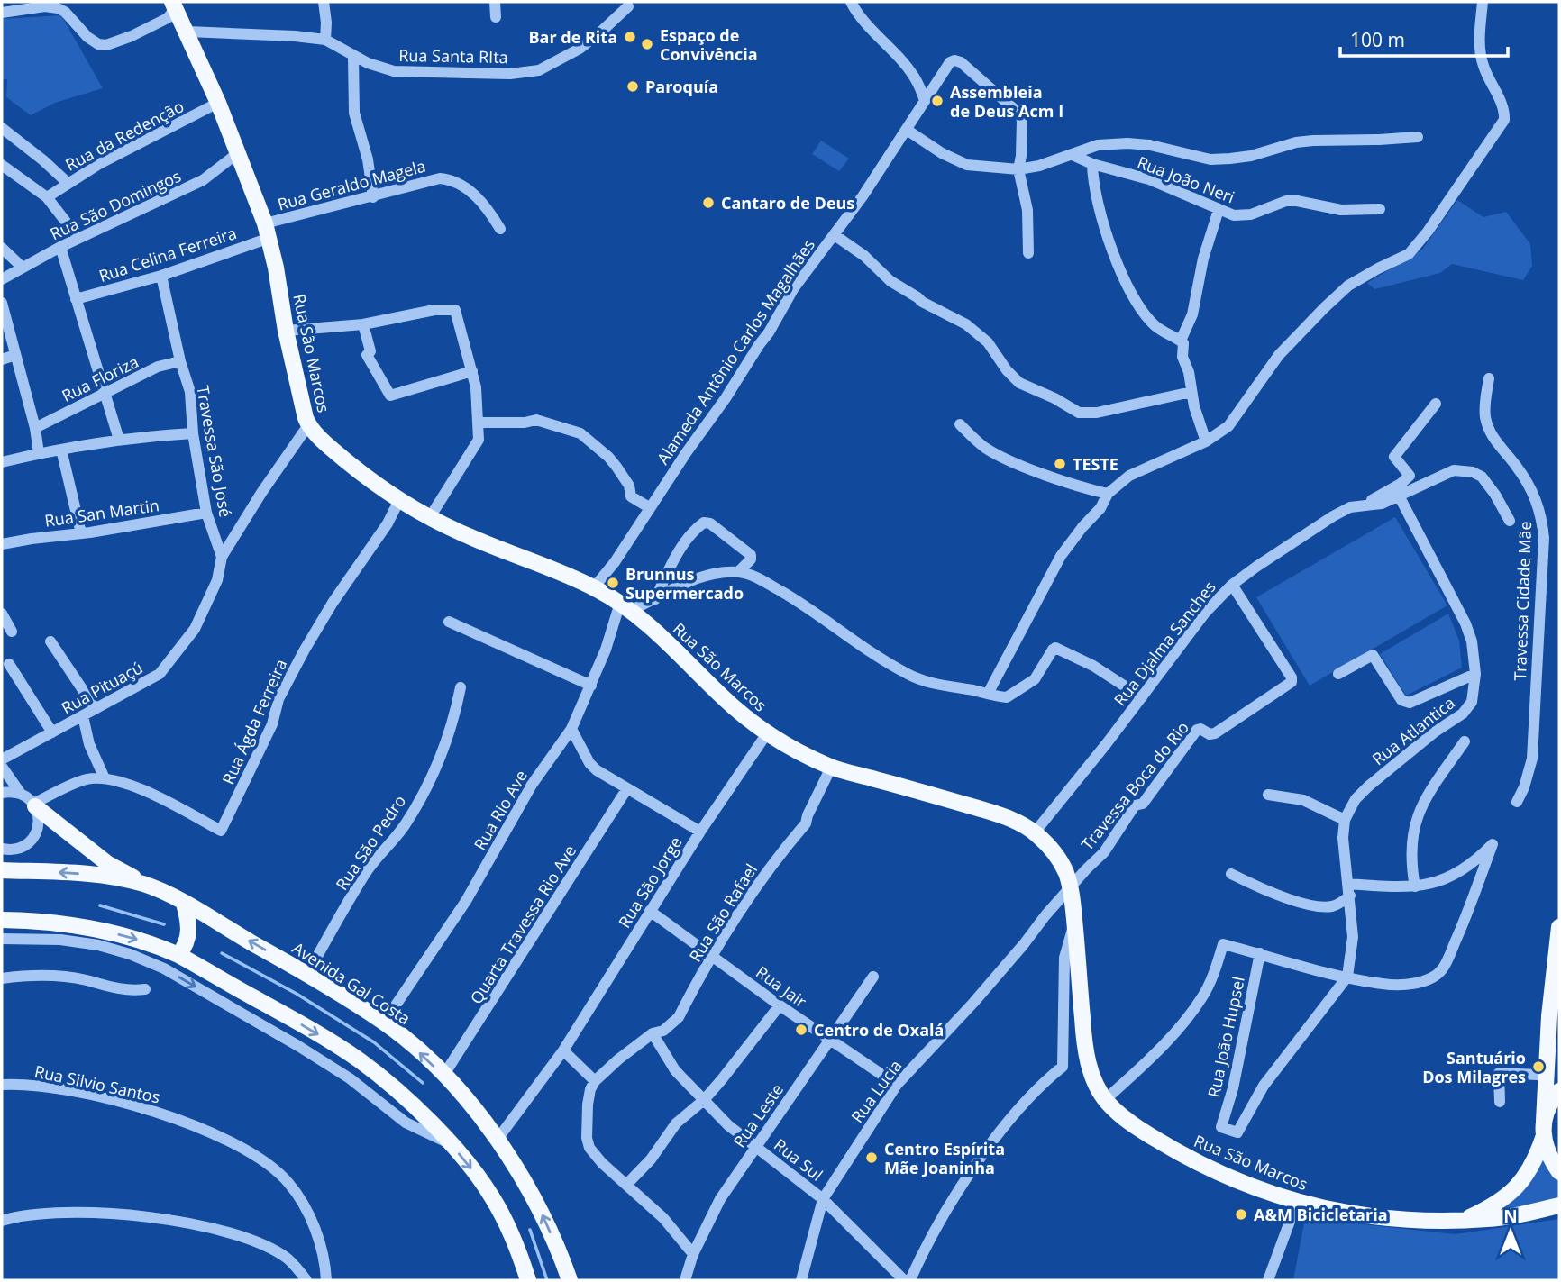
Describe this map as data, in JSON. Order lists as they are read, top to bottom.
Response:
{
  "streets": {
    "main road": ["Rua São Marcos", "Avenida Gal Costa"],
    "street": [
      "Rua Santa RIta",
      "Rua da Redenção",
      "Rua João Neri",
      "Rua Geraldo Magela",
      "Rua São Domingos",
      "Rua Celina Ferreira",
      "Alameda Antônio Carlos Magalhães",
      "Rua Floriza",
      "Travessa São José",
      "Rua San Martin",
      "Travessa Cidade Mãe",
      "Rua Djalma Sanches",
      "Rua Pituaçú",
      "Rua Ágda Ferreira",
      "Rua Atlantica",
      "Travessa Boca do Rio",
      "Rua Rio Ave",
      "Rua São Pedro",
      "Rua São Jorge",
      "Rua São Rafael",
      "Quarta Travessa Rio Ave",
      "Rua Jair",
      "Rua João Hupsel",
      "Rua Silvio Santos",
      "Rua Lucia",
      "Rua Leste",
      "Rua Sul"
    ]
  },
  "crossings": [
    ["Rua Santa RIta", "Rua São Marcos"],
    ["Rua da Redenção", "Rua São Marcos"],
    ["Rua Geraldo Magela", "Rua Celina Ferreira"],
    ["Rua Geraldo Magela", "Rua São Marcos"],
    ["Rua São Domingos", "Rua São Marcos"],
    ["Rua Celina Ferreira", "Rua São Marcos"],
    ["Rua Celina Ferreira", "Travessa São José"],
    ["Alameda Antônio Carlos Magalhães", "Rua São Marcos"],
    ["Rua São Marcos", "Rua Djalma Sanches"],
    ["Rua São Marcos", "Rua Pituaçú"],
    ["Rua São Marcos", "Rua Ágda Ferreira"],
    ["Rua São Marcos", "Travessa Boca do Rio"],
    ["Rua São Marcos", "Rua Rio Ave"],
    ["Rua São Marcos", "Rua São Jorge"],
    ["Rua São Marcos", "Rua São Rafael"],
    ["Rua São Marcos", "Rua Lucia"],
    ["Rua Floriza", "Travessa São José"],
    ["Travessa São José", "Rua San Martin"],
    ["Travessa São José", "Rua Pituaçú"],
    ["Rua Djalma Sanches", "Rua Atlantica"],
    ["Rua Djalma Sanches", "Travessa Boca do Rio"],
    ["Travessa Boca do Rio", "Rua Lucia"],
    ["Rua Rio Ave", "Avenida Gal Costa"],
    ["Rua São Pedro", "Avenida Gal Costa"],
    ["Rua São Jorge", "Avenida Gal Costa"],
    ["Rua São Jorge", "Rua Jair"],
    ["Rua São Rafael", "Rua Jair"],
    ["Rua São Rafael", "Rua Sul"],
    ["Quarta Travessa Rio Ave", "Avenida Gal Costa"],
    ["Rua Jair", "Rua Lucia"],
    ["Rua Jair", "Rua Leste"],
    ["Rua Lucia", "Rua Sul"],
    ["Rua Leste", "Rua Sul"]
  ],
  "places": [
    "Bar de Rita",
    "Espaço de Convivência",
    "Paroquía",
    "Assembleia de Deus Acm I",
    "Cantaro de Deus",
    "TESTE",
    "Brunnus Supermercado",
    "Centro de Oxalá",
    "Santuário Dos Milagres",
    "Centro Espírita Mãe Joaninha",
    "A&M Bicicletaria"
  ],
  "scale_bar": "100 m",
  "north": "top"
}
